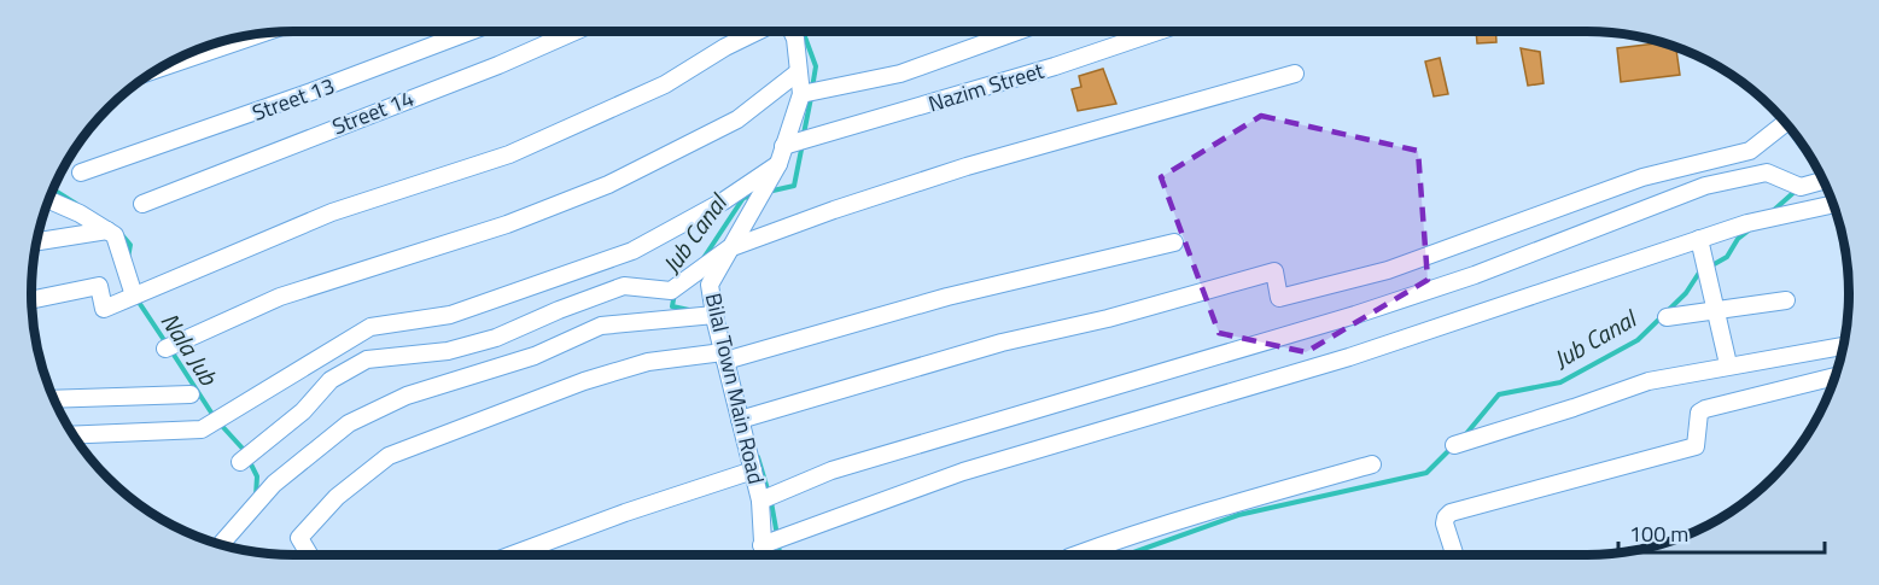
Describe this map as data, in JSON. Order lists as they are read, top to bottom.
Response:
{
  "streets": {
    "street": [
      "Nazim Street",
      "Street 13",
      "Street 14",
      "Bilal Town Main Road"
    ]
  },
  "crossings": [
    ["Nazim Street", "Bilal Town Main Road"]
  ],
  "water": ["Jub Canal", "Nala Jub"],
  "scale_bar": "100 m"
}
